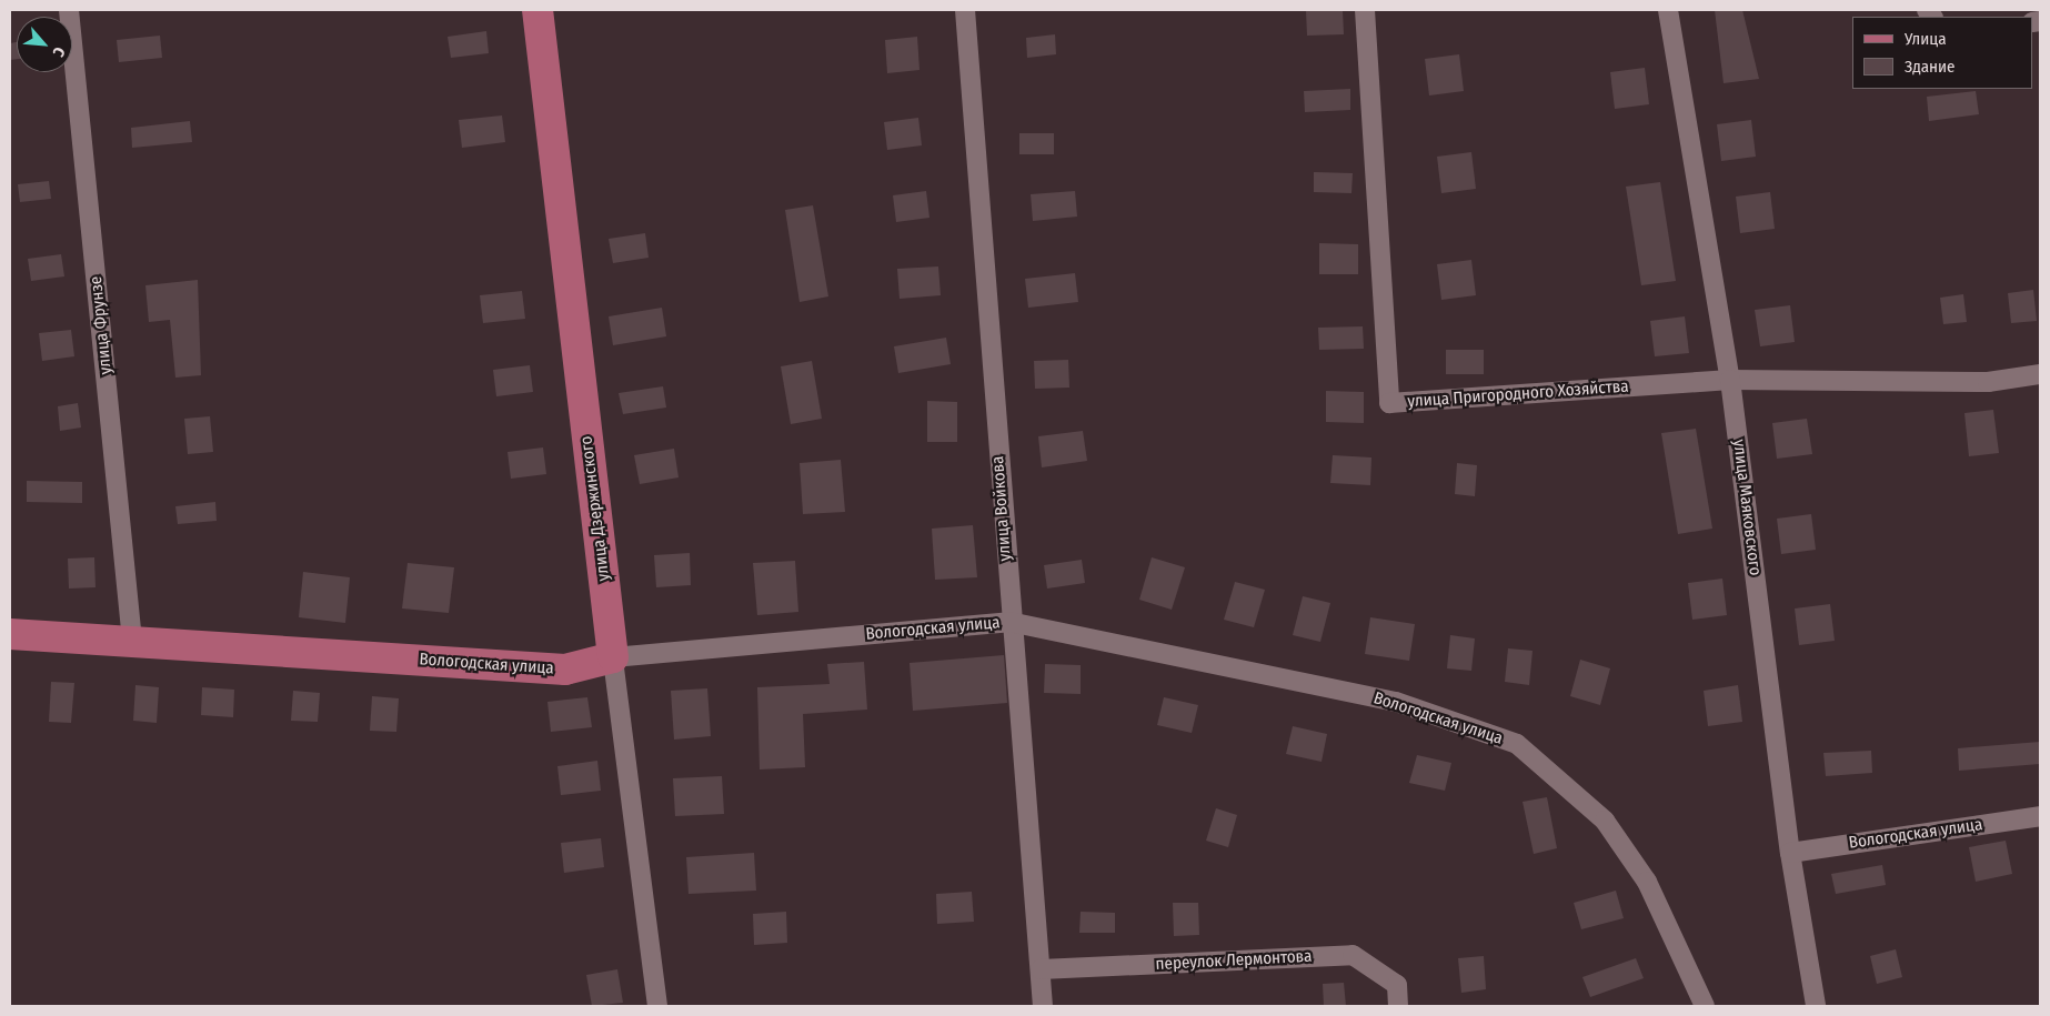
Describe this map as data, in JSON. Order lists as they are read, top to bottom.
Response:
{
  "streets": {
    "main road": ["улица Дзержинского", "Вологодская улица"],
    "street": [
      "улица Фрунзе",
      "улица Пригородного Хозяйства",
      "улица Маяковского",
      "улица Войкова",
      "переулок Лермонтова"
    ]
  },
  "crossings": [
    ["улица Фрунзе", "Вологодская улица"],
    ["улица Пригородного Хозяйства", "улица Маяковского"],
    ["улица Маяковского", "Вологодская улица"],
    ["улица Дзержинского", "Вологодская улица"],
    ["улица Войкова", "Вологодская улица"],
    ["улица Войкова", "переулок Лермонтова"]
  ],
  "legend": ["Улица", "Здание"],
  "north": "bottom right"
}
